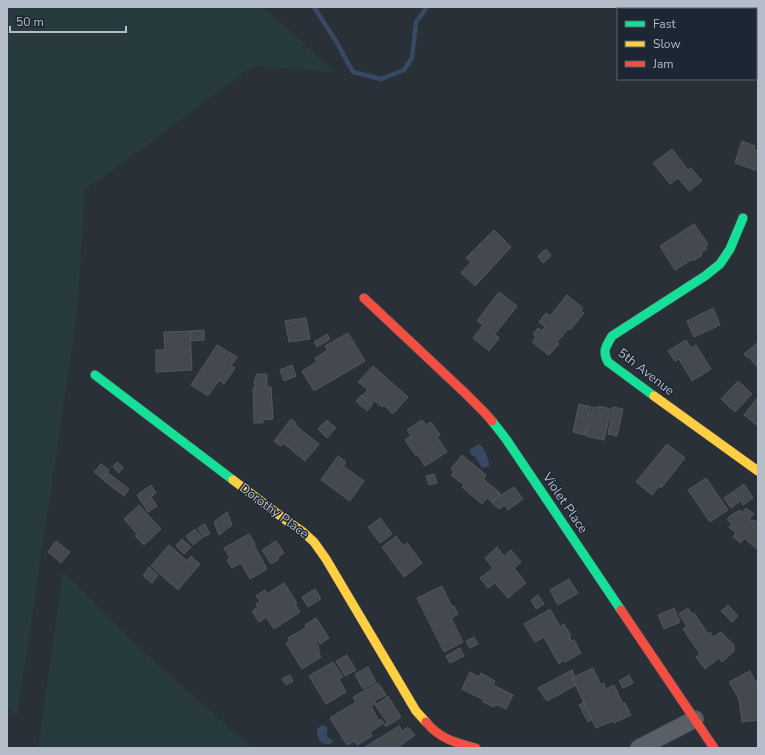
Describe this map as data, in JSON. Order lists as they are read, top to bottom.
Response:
{
  "streets": {
    "street": ["5th Avenue", "Violet Place", "Dorothy Place"]
  },
  "legend": ["Fast", "Slow", "Jam"],
  "scale_bar": "50 m"
}
